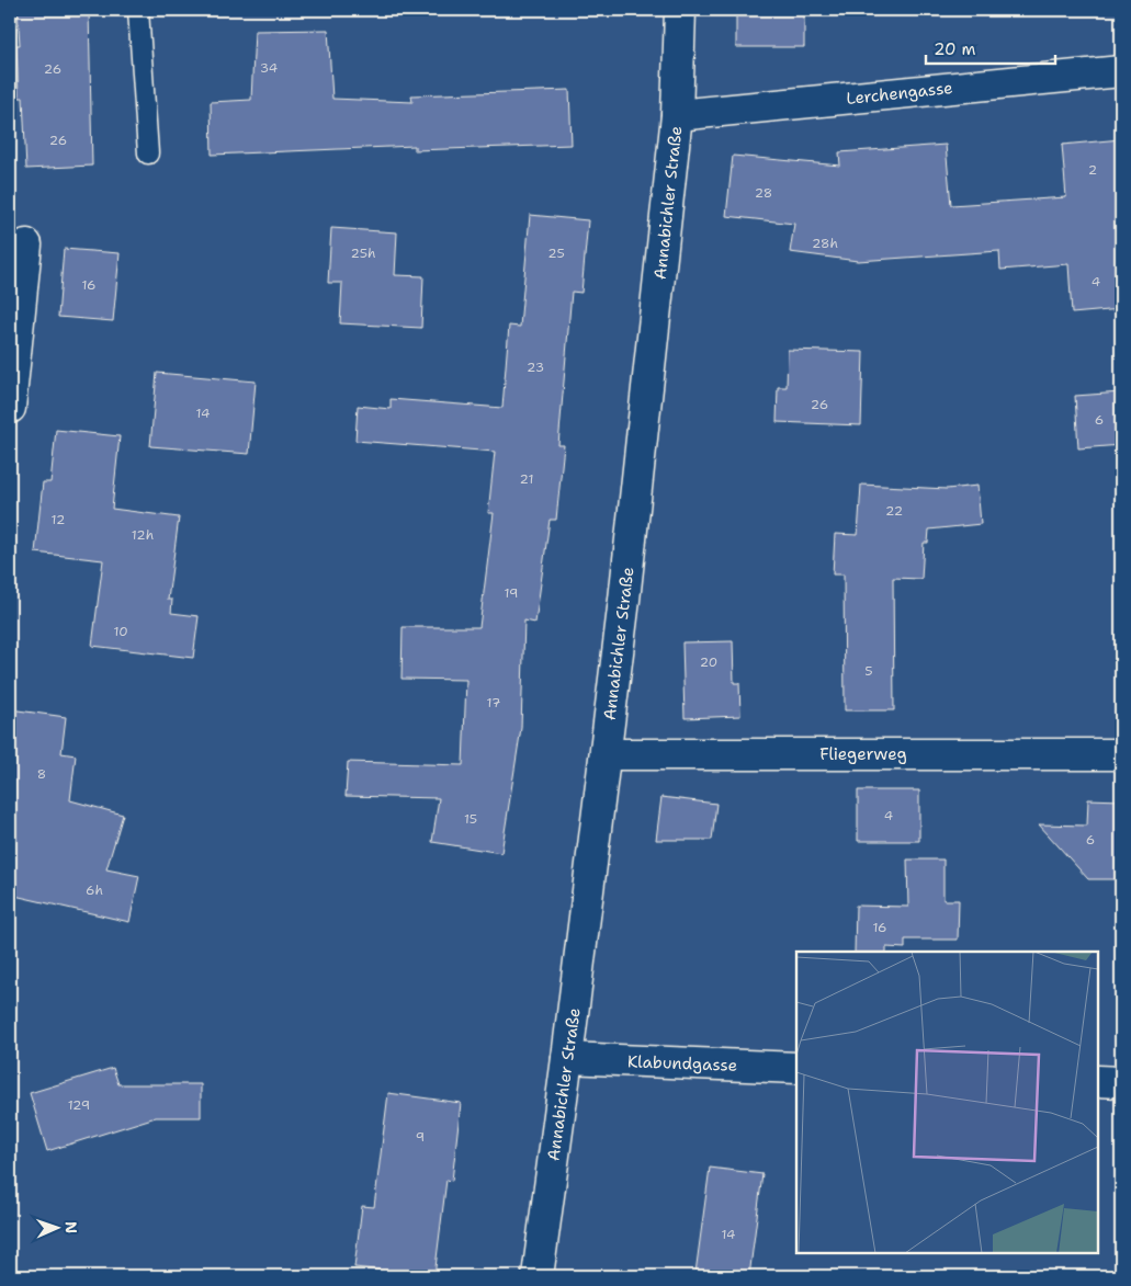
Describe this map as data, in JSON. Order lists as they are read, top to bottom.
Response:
{
  "streets": {
    "street": [
      "Lerchengasse",
      "Annabichler Straße",
      "Fliegerweg",
      "Klabundgasse"
    ]
  },
  "crossings": [
    ["Lerchengasse", "Annabichler Straße"],
    ["Annabichler Straße", "Fliegerweg"],
    ["Annabichler Straße", "Klabundgasse"]
  ],
  "house_numbers": [
    "34",
    "26",
    "26",
    "2",
    "28",
    "28h",
    "25h",
    "25",
    "4",
    "16",
    "23",
    "26",
    "14",
    "6",
    "21",
    "22",
    "12",
    "12h",
    "19",
    "10",
    "20",
    "5",
    "17",
    "8",
    "4",
    "15",
    "6",
    "6h",
    "16",
    "129",
    "9",
    "14"
  ],
  "scale_bar": "20 m",
  "north": "right"
}
